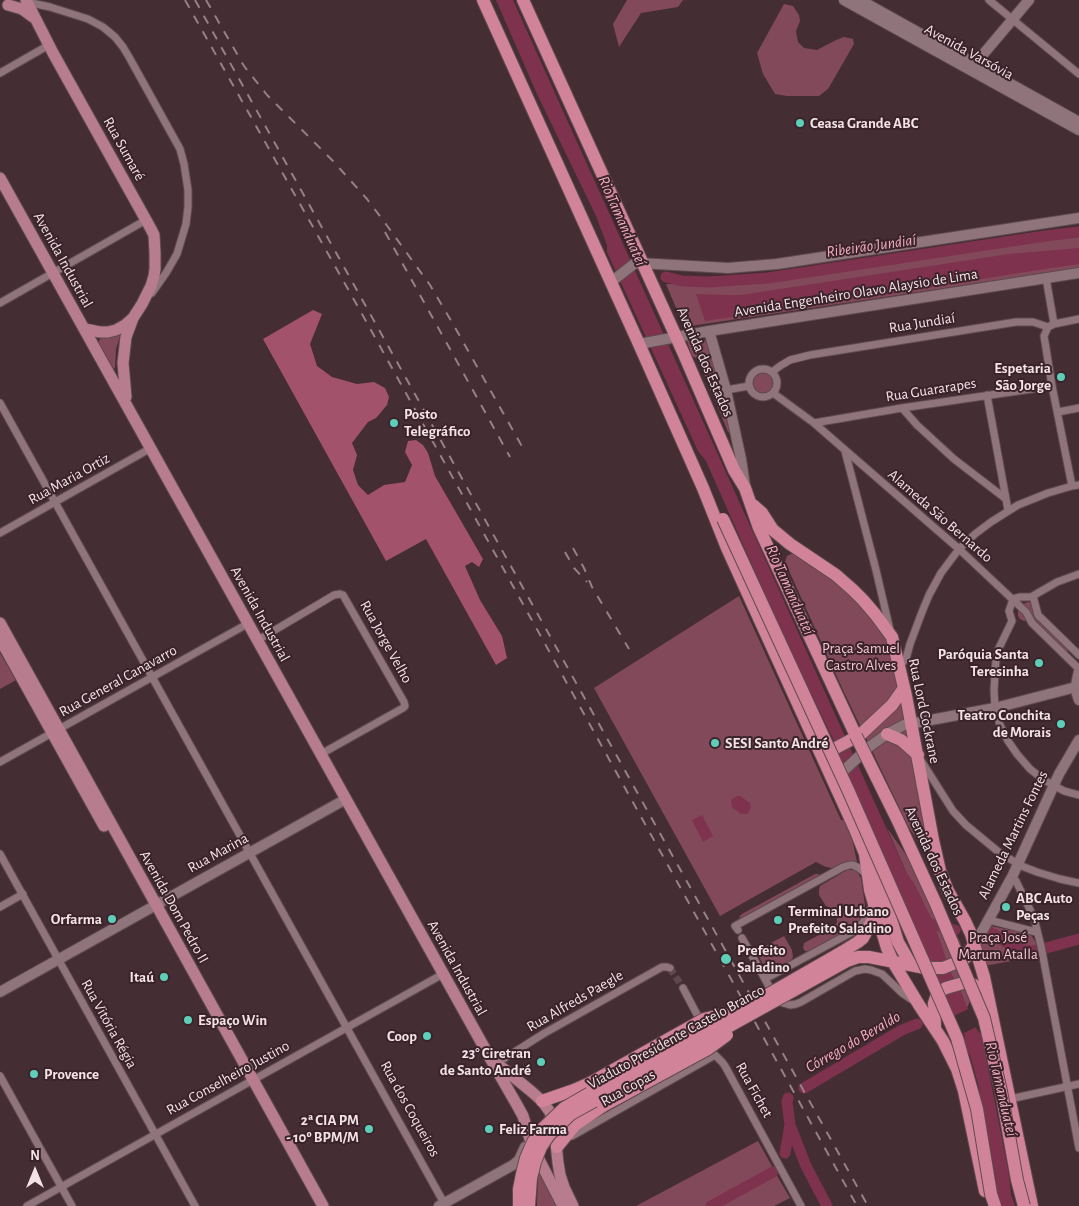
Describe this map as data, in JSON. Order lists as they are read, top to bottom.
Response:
{
  "streets": {
    "highway": ["Avenida dos Estados", "Rua Lord Cockrane", "Viaduto Presidente Castelo Branco"],
    "main road": [
      "Avenida Varsóvia",
      "Rua Sumaré",
      "Avenida Industrial",
      "Avenida Engenheiro Olavo Alaysio de Lima",
      "Alameda Martins Fontes",
      "Rua Marina",
      "Avenida Dom Pedro II"
    ],
    "street": [
      "Rua Jundiaí",
      "Rua Guararapes",
      "Rua Maria Ortiz",
      "Alameda São Bernardo",
      "Rua Jorge Velho",
      "Rua General Canavarro",
      "Rua Alfreds Paegle",
      "Rua Vitória Régia",
      "Rua Conselheiro Justino",
      "Rua Copas",
      "Rua Fichet",
      "Rua dos Coqueiros"
    ]
  },
  "crossings": [
    ["Rua Sumaré", "Avenida Industrial"],
    ["Avenida Industrial", "Rua Maria Ortiz"],
    ["Avenida Industrial", "Rua Jorge Velho"],
    ["Avenida Industrial", "Rua General Canavarro"],
    ["Avenida Industrial", "Rua Marina"],
    ["Avenida Industrial", "Rua Alfreds Paegle"],
    ["Avenida Industrial", "Rua Conselheiro Justino"],
    ["Avenida Industrial", "Rua Copas"],
    ["Avenida Engenheiro Olavo Alaysio de Lima", "Avenida dos Estados"],
    ["Rua Jundiaí", "Alameda São Bernardo"],
    ["Avenida dos Estados", "Rua Lord Cockrane"],
    ["Avenida dos Estados", "Alameda Martins Fontes"],
    ["Rua Guararapes", "Alameda São Bernardo"],
    ["Rua Maria Ortiz", "Rua dos Coqueiros"],
    ["Alameda São Bernardo", "Rua Lord Cockrane"],
    ["Rua General Canavarro", "Avenida Dom Pedro II"],
    ["Rua General Canavarro", "Rua dos Coqueiros"],
    ["Rua Marina", "Avenida Dom Pedro II"],
    ["Rua Marina", "Rua Vitória Régia"],
    ["Rua Marina", "Rua dos Coqueiros"],
    ["Avenida Dom Pedro II", "Rua Conselheiro Justino"],
    ["Rua Vitória Régia", "Rua Conselheiro Justino"],
    ["Rua Conselheiro Justino", "Rua dos Coqueiros"],
    ["Rua Copas", "Rua Fichet"]
  ],
  "water": ["Rio Tamanduateí", "Ribeirão Jundiaí", "Córrego do Beraldo"],
  "parks": ["Praça Samuel Castro Alves", "Praça José Marum Atalla"],
  "places": [
    "Ceasa Grande ABC",
    "Espetaria São Jorge",
    "Posto Telegráfico",
    "Paróquia Santa Teresinha",
    "Teatro Conchita de Morais",
    "SESI Santo André",
    "ABC Auto Peças",
    "Orfarma",
    "Terminal Urbano Prefeito Saladino",
    "Prefeito Saladino",
    "Itaú",
    "Espaço Win",
    "Coop",
    "23° Ciretran de Santo André",
    "Provence",
    "2ª CIA PM - 10º BPM/M",
    "Feliz Farma"
  ],
  "north": "top"
}
